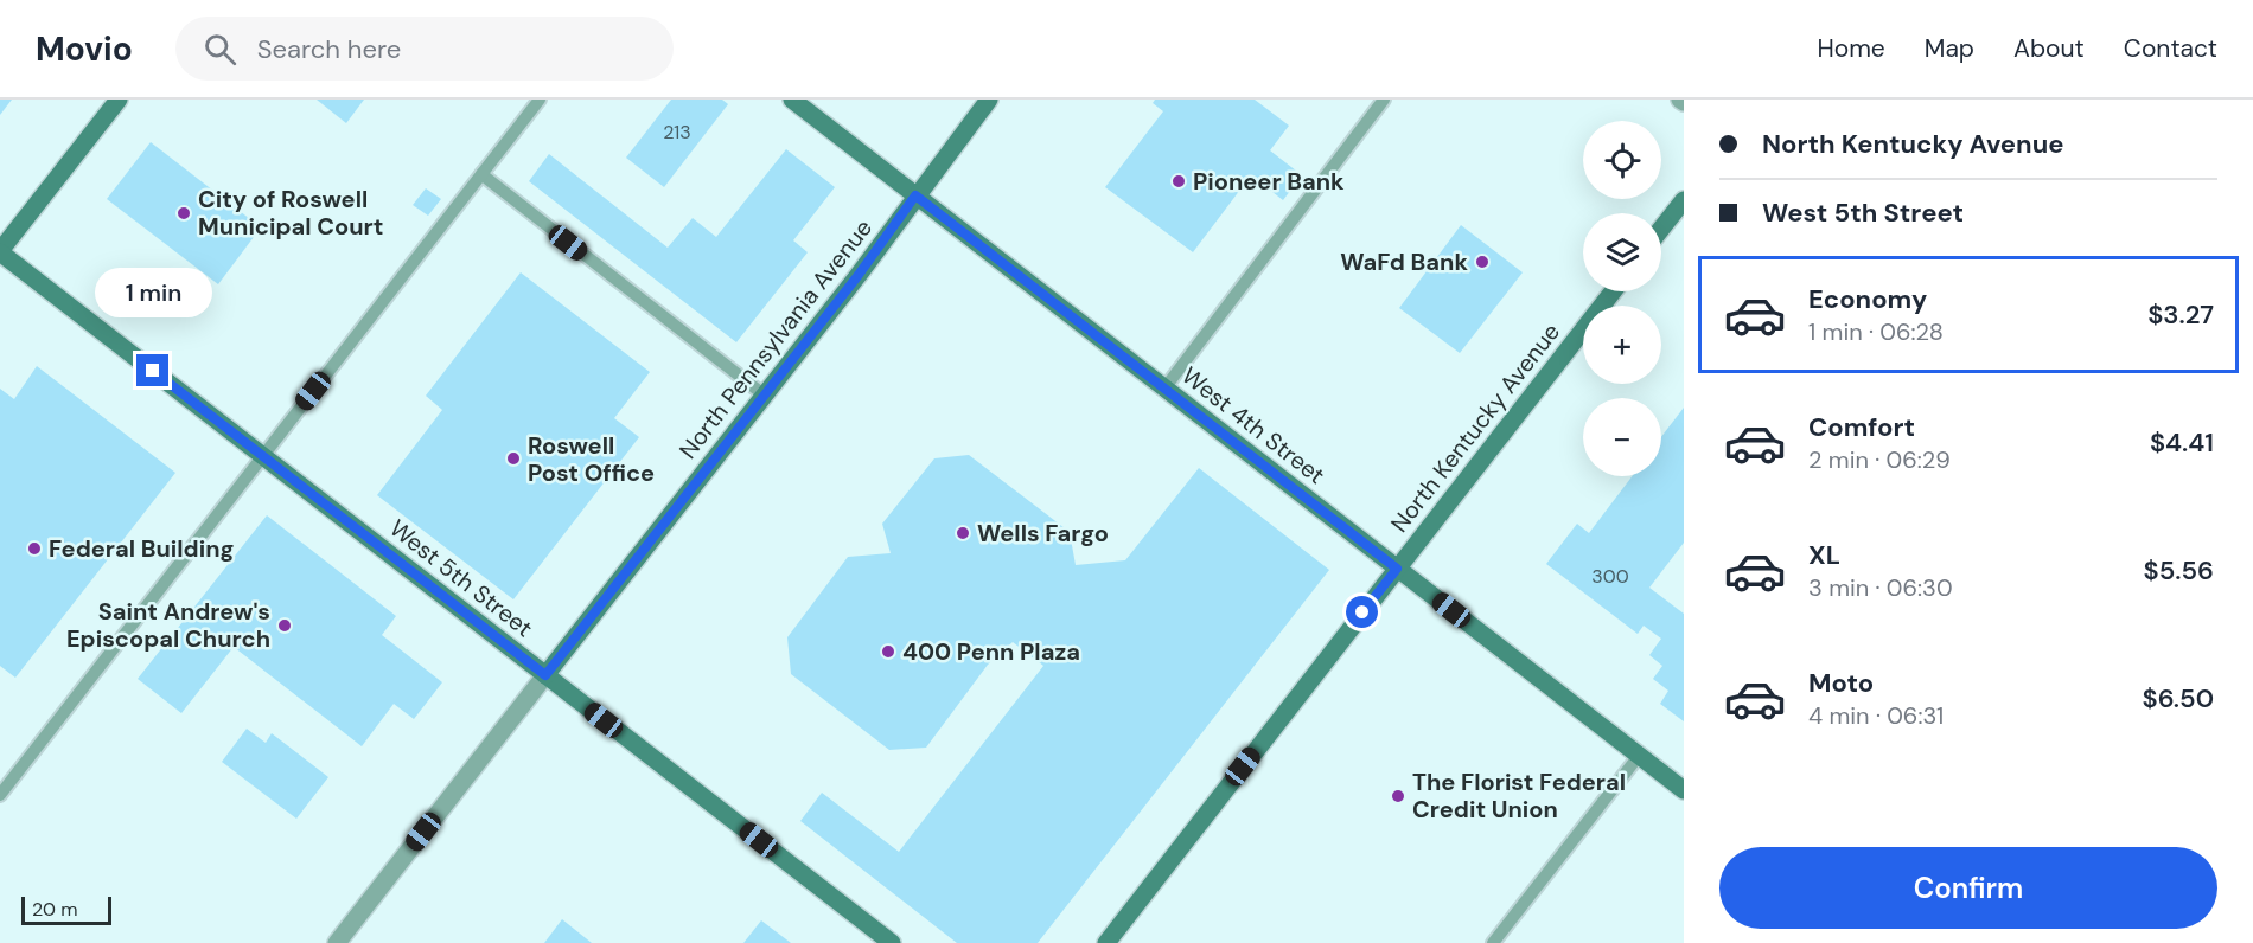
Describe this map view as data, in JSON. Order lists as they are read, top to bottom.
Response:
{
  "streets": {
    "street": [
      "North Pennsylvania Avenue",
      "West 4th Street",
      "North Kentucky Avenue",
      "West 5th Street"
    ]
  },
  "crossings": [
    ["North Pennsylvania Avenue", "West 4th Street"],
    ["North Pennsylvania Avenue", "West 5th Street"],
    ["West 4th Street", "North Kentucky Avenue"]
  ],
  "places": [
    "Pioneer Bank",
    "City of Roswell Municipal Court",
    "WaFd Bank",
    "Roswell Post Office",
    "Wells Fargo",
    "Federal Building",
    "Saint Andrew's Episcopal Church",
    "400 Penn Plaza",
    "The Florist Federal Credit Union"
  ],
  "house_numbers": ["213", "300"],
  "scale_bar": "20 m",
  "page": {
    "header": "Movio",
    "search": "Search here",
    "nav": [
      "Home",
      "Map",
      "About",
      "Contact"
    ],
    "banner": ["North Kentucky Avenue", "West 5th Street"],
    "map_buttons": ["+", "−"],
    "list": [
      {
        "name": "Economy",
        "note": "1 min · 06:28",
        "value": "$3.27"
      },
      {
        "name": "Comfort",
        "note": "2 min · 06:29",
        "value": "$4.41"
      },
      {
        "name": "XL",
        "note": "3 min · 06:30",
        "value": "$5.56"
      },
      {
        "name": "Moto",
        "note": "4 min · 06:31",
        "value": "$6.50"
      }
    ],
    "bubble": "1 min",
    "buttons": "Confirm",
    "scale": "20 m"
  }
}
